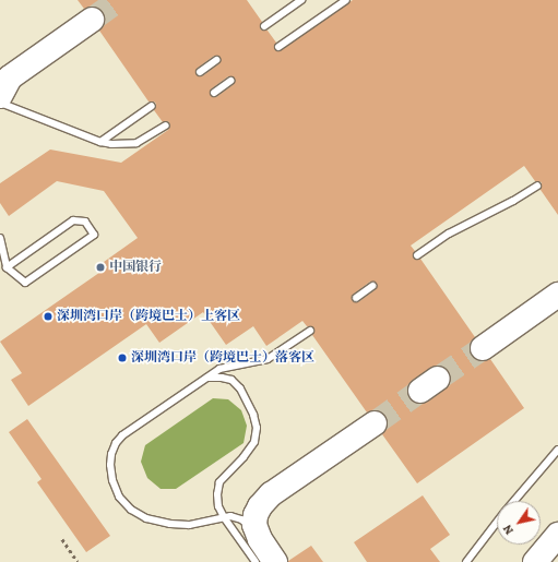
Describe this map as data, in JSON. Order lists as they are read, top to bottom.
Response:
{
  "places": ["中国银行", "深圳湾口岸（跨境巴士）上客区", "深圳湾口岸（跨境巴士）落客区"],
  "north": "bottom left"
}
